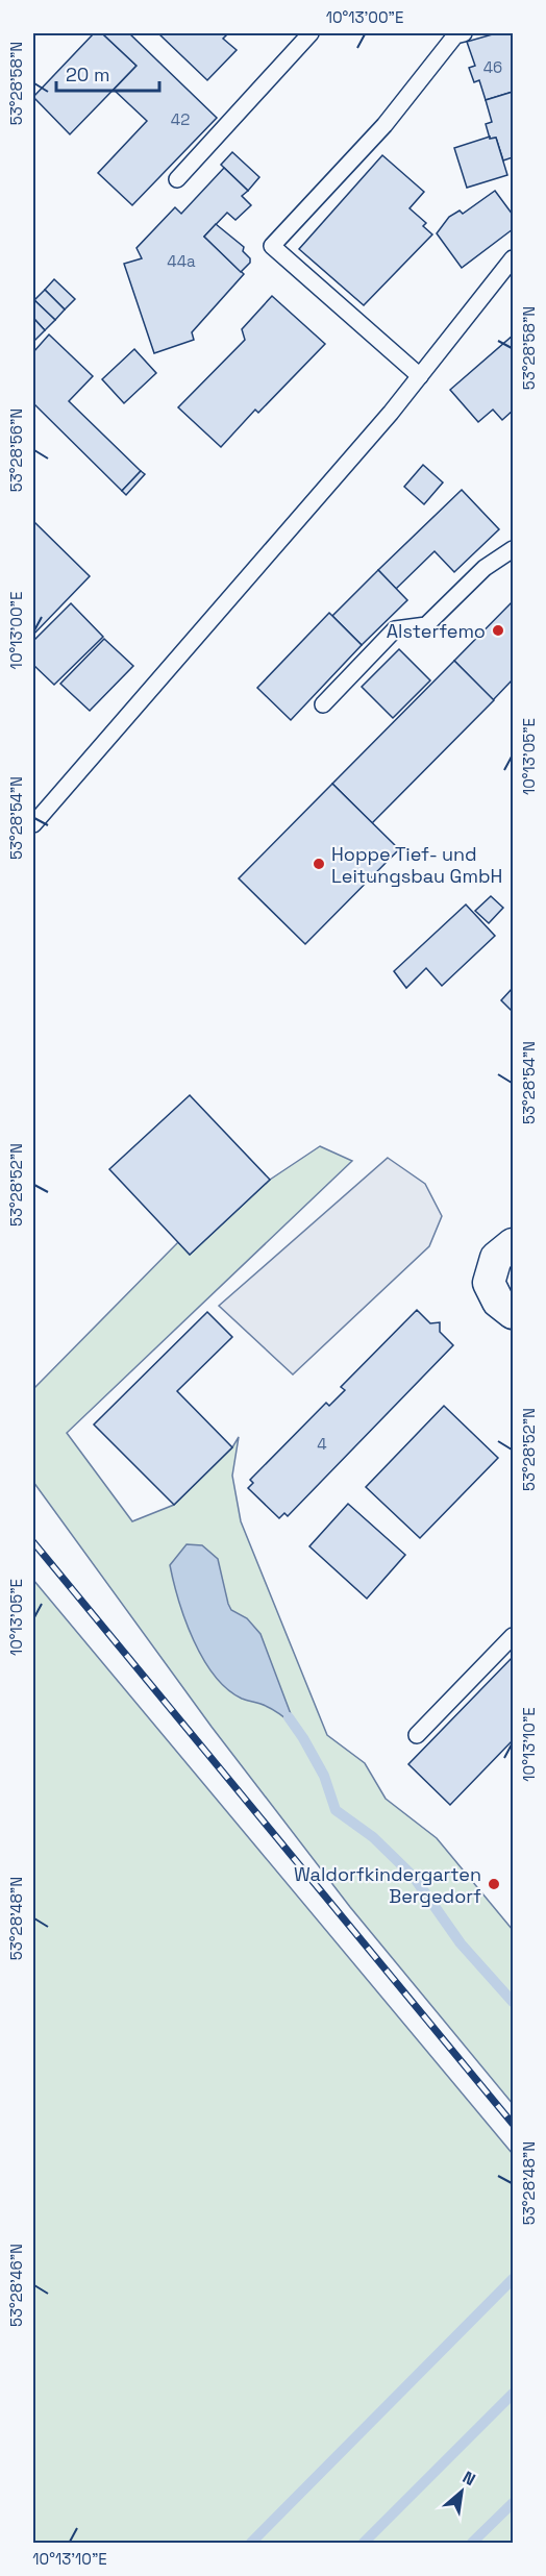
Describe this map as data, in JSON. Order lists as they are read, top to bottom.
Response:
{
  "places": ["Alsterfemo", "Hoppe Tief- und Leitungsbau GmbH", "Waldorfkindergarten Bergedorf"],
  "house_numbers": [
    "46",
    "42",
    "44a",
    "4"
  ],
  "scale_bar": "20 m",
  "north": "top right",
  "coordinates": [
    "10°13'00\"E",
    "53°28'58\"N",
    "53°28'56\"N",
    "10°13'05\"E",
    "53°28'54\"N",
    "53°28'52\"N",
    "10°13'10\"E",
    "53°28'48\"N",
    "53°28'46\"N"
  ]
}
